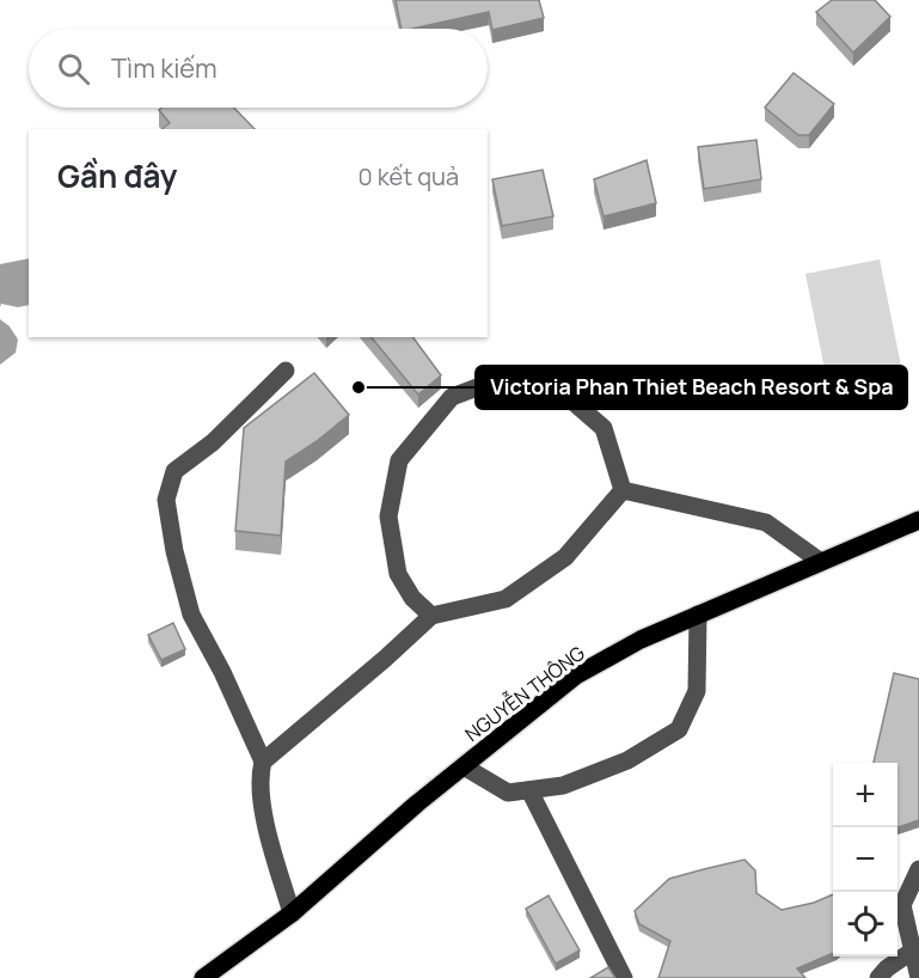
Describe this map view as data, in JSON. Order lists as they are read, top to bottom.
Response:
{
  "streets": {
    "main road": ["NGUYỄN THÔNG"]
  },
  "places": ["Victoria Phan Thiet Beach Resort & Spa"],
  "page": {
    "search": "Tìm kiếm",
    "heading": ["Gần đây", "0 kết quả"],
    "map_buttons": ["+", "−"]
  }
}
